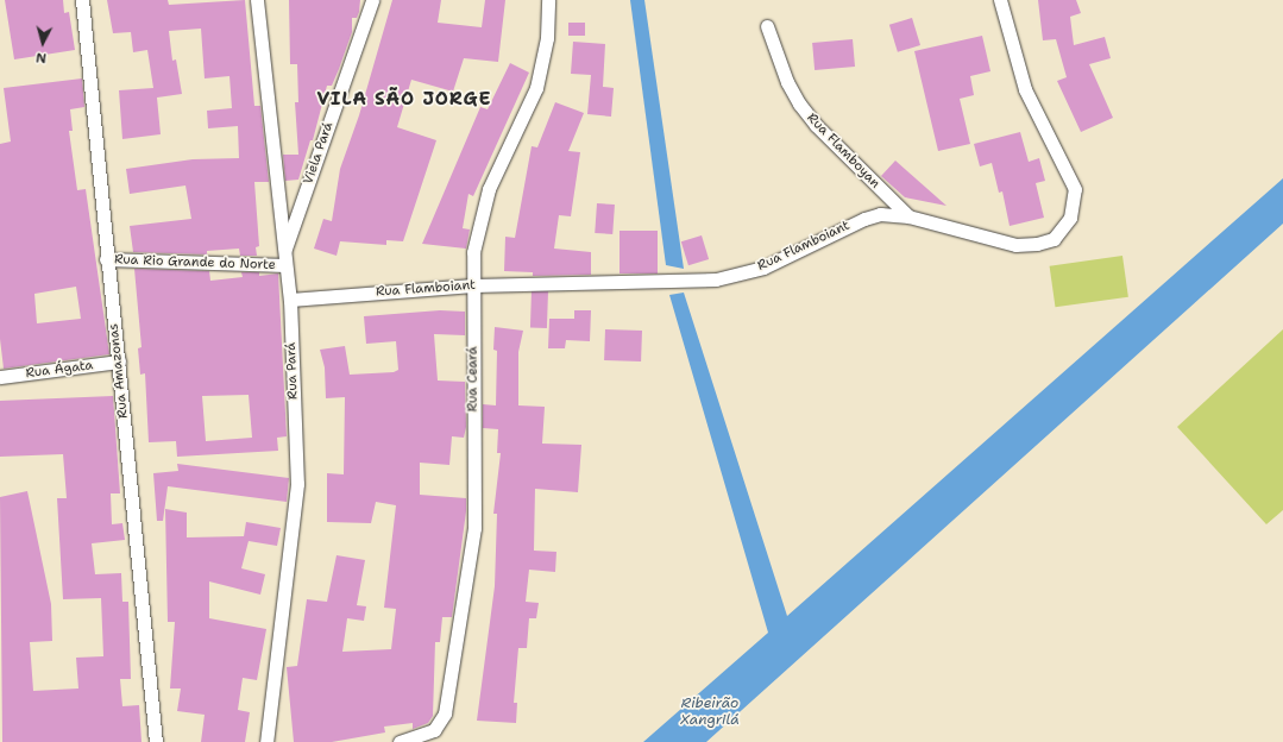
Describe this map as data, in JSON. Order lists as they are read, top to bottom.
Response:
{
  "streets": {
    "street": [
      "Rua Flamboyan",
      "Viela Pará",
      "Rua Flamboiant",
      "Rua Rio Grande do Norte",
      "Rua Ágata",
      "Rua Amazonas",
      "Rua Pará",
      "Rua Ceará"
    ]
  },
  "crossings": [
    ["Rua Flamboyan", "Rua Flamboiant"],
    ["Viela Pará", "Rua Rio Grande do Norte"],
    ["Viela Pará", "Rua Pará"],
    ["Rua Flamboiant", "Rua Pará"],
    ["Rua Flamboiant", "Rua Ceará"],
    ["Rua Rio Grande do Norte", "Rua Amazonas"],
    ["Rua Rio Grande do Norte", "Rua Pará"],
    ["Rua Ágata", "Rua Amazonas"]
  ],
  "districts": ["VILA SÃO JORGE"],
  "water": ["Ribeirão Xangrilá"],
  "north": "bottom"
}
